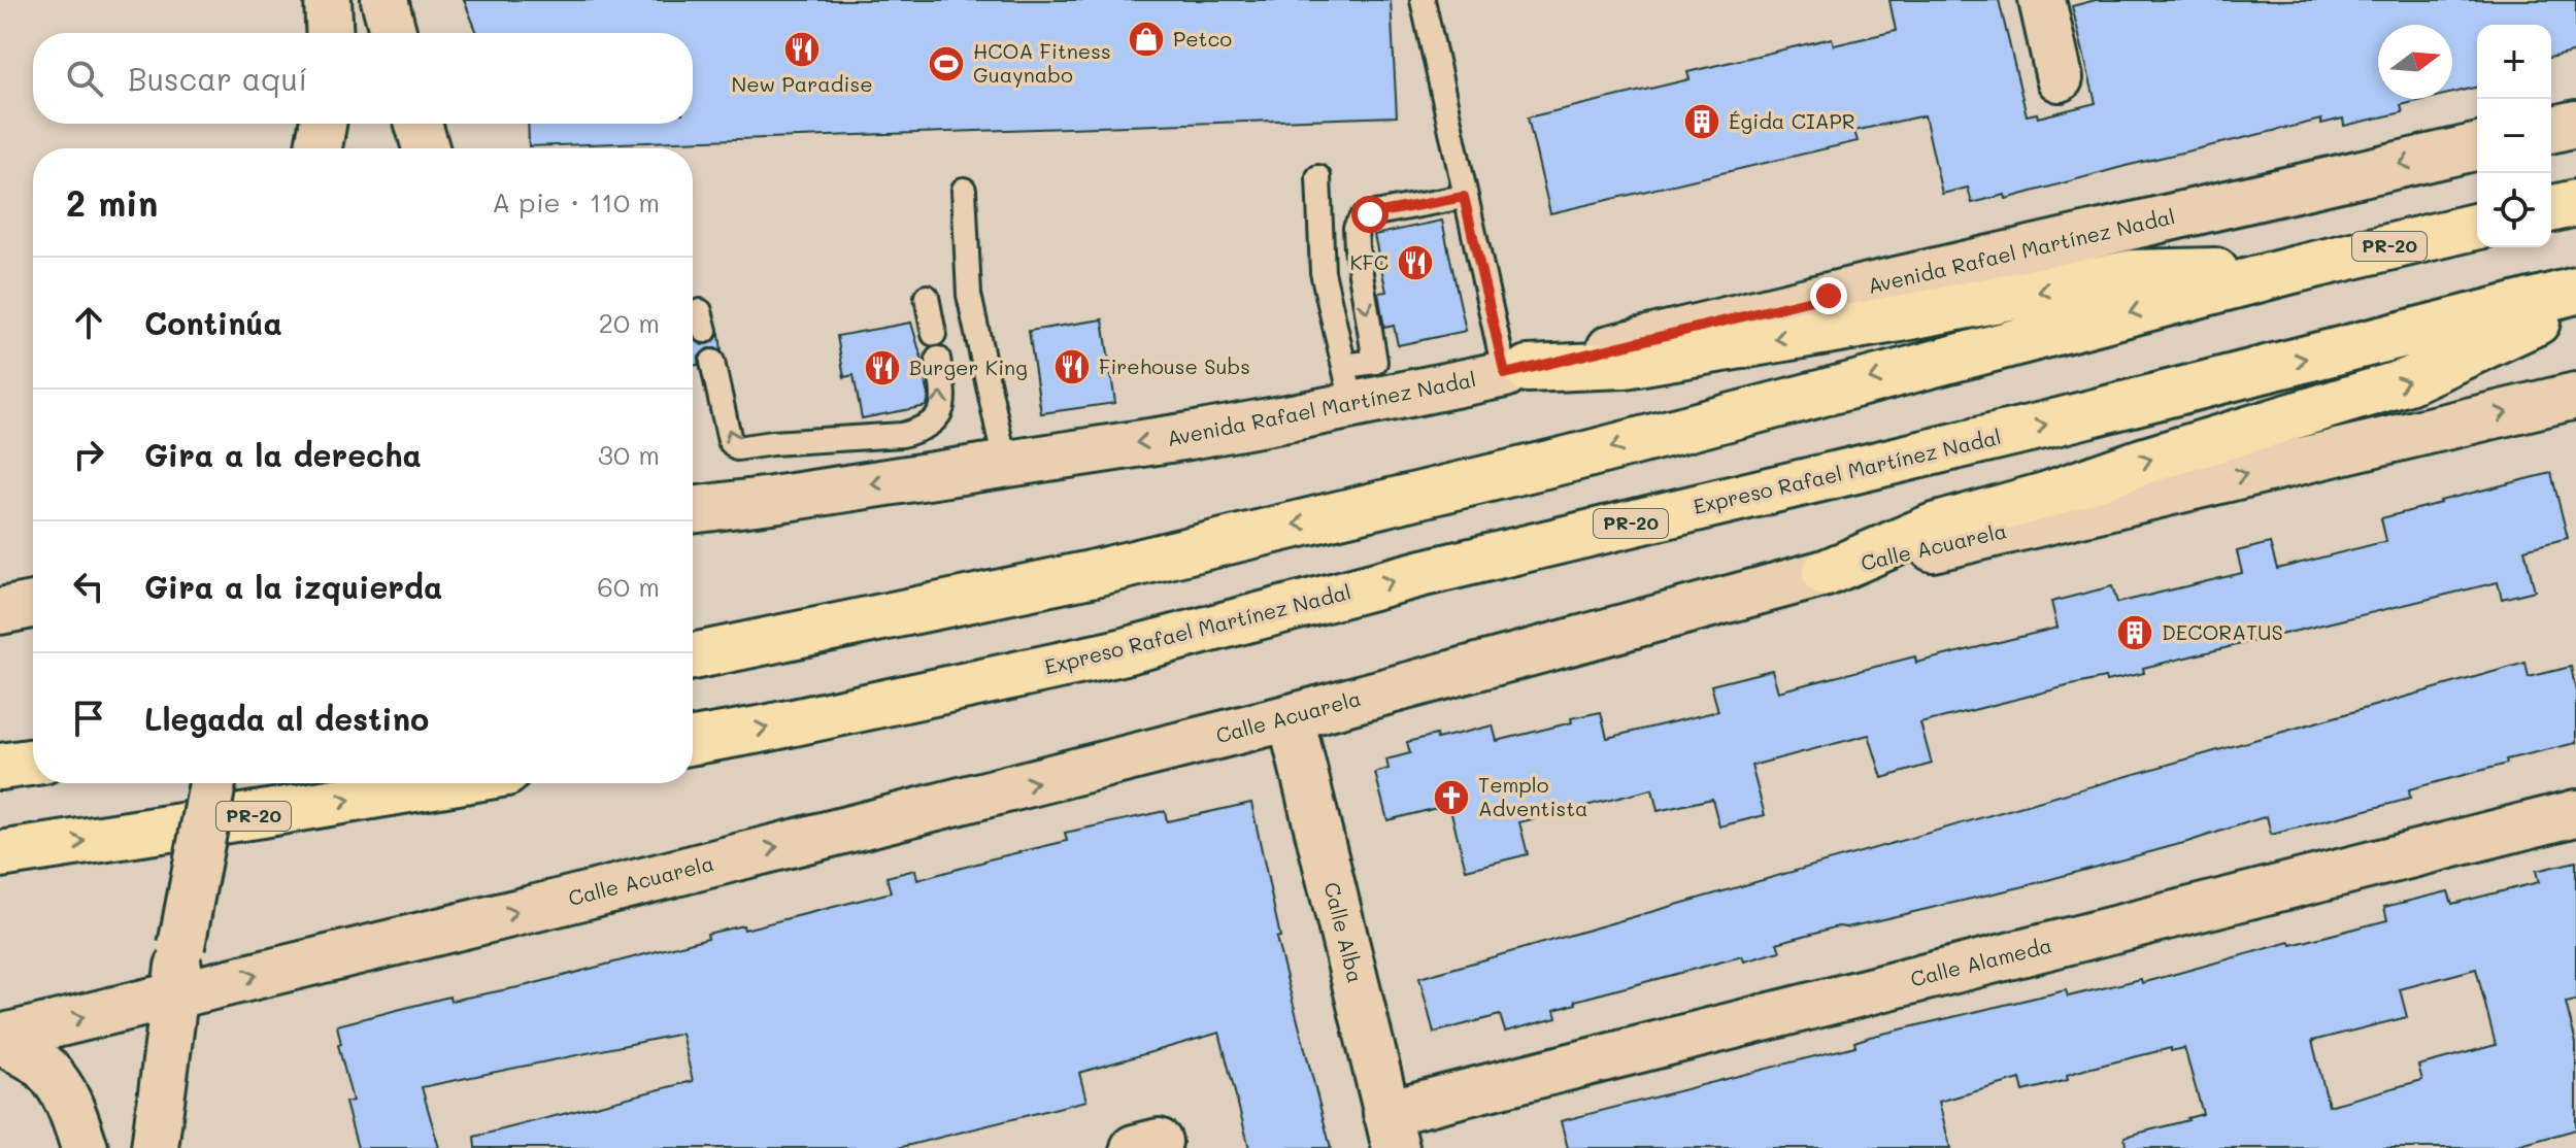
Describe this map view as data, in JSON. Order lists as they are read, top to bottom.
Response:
{
  "streets": {
    "highway": ["PR-20", "Expreso Rafael Martínez Nadal"],
    "street": [
      "Avenida Rafael Martínez Nadal",
      "Calle Acuarela",
      "Calle Alba",
      "Calle Alameda"
    ]
  },
  "crossings": [
    ["Calle Acuarela", "Calle Alba"],
    ["Calle Alba", "Calle Alameda"]
  ],
  "one_way": ["Avenida Rafael Martínez Nadal", "Calle Acuarela"],
  "places": {
    "shop": ["Petco"],
    "restaurant": [
      "New Paradise",
      "KFC",
      "Firehouse Subs",
      "Burger King"
    ],
    "sports": ["HCOA Fitness Guaynabo"],
    "building": ["Égida CIAPR", "DECORATUS"],
    "church": ["Templo Adventista"]
  },
  "north": "right",
  "page": {
    "map_buttons": ["+", "−"],
    "search": "Buscar aquí",
    "heading": ["2 min", "A pie · 110 m"],
    "list": [
      ["Continúa", "20 m"],
      ["Gira a la derecha", "30 m"],
      ["Gira a la izquierda", "60 m"],
      "Llegada al destino"
    ]
  }
}
